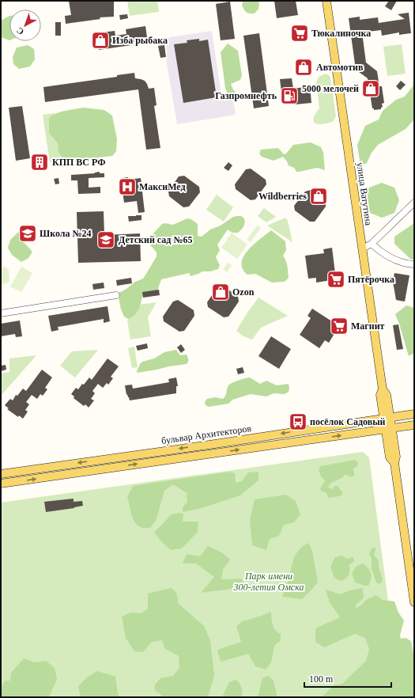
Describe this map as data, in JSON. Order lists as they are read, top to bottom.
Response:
{
  "streets": {
    "main road": ["улица Ватутина", "бульвар Архитекторов"]
  },
  "crossings": [
    ["улица Ватутина", "бульвар Архитекторов"]
  ],
  "parks": ["Парк имени 300-летия Омска"],
  "places": {
    "supermarket": ["Тюкалиночка", "Пятёрочка", "Магнит"],
    "shop": [
      "Изба рыбака",
      "Автомотив",
      "5000 мелочей",
      "Wildberries",
      "Ozon"
    ],
    "fuel station": ["Газпромнефть"],
    "building": ["КПП ВС РФ"],
    "hospital": ["МаксиМед"],
    "school or university": ["Школа №24", "Детский сад №65"],
    "bus stop": ["посёлок Садовый"]
  },
  "scale_bar": "100 m",
  "north": "bottom left"
}
